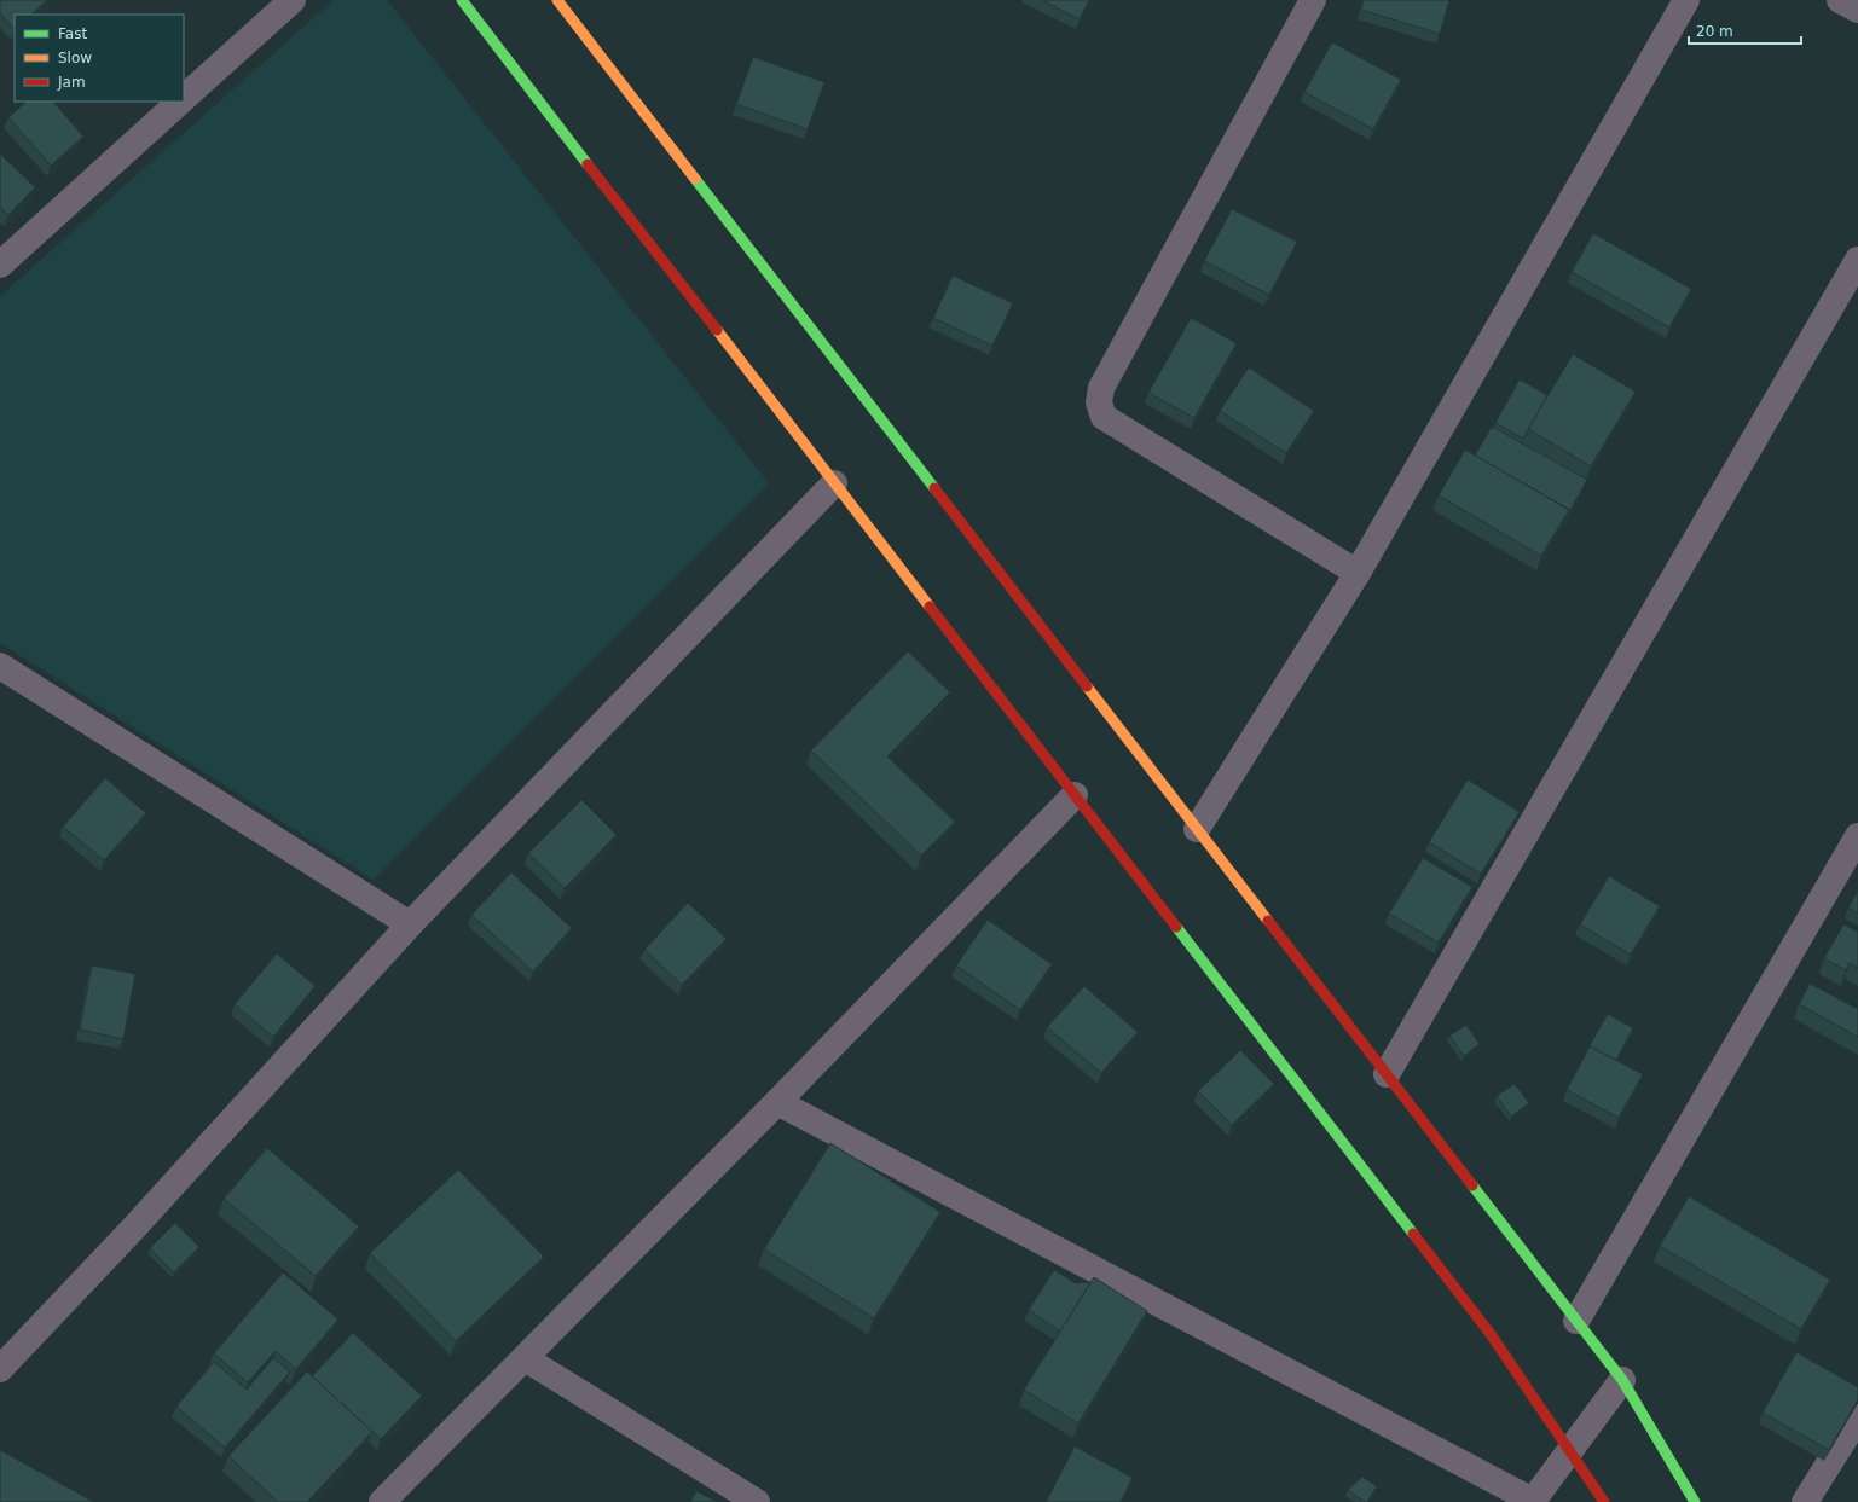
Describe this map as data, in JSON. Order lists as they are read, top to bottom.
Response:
{
  "legend": ["Fast", "Slow", "Jam"],
  "scale_bar": "20 m"
}
